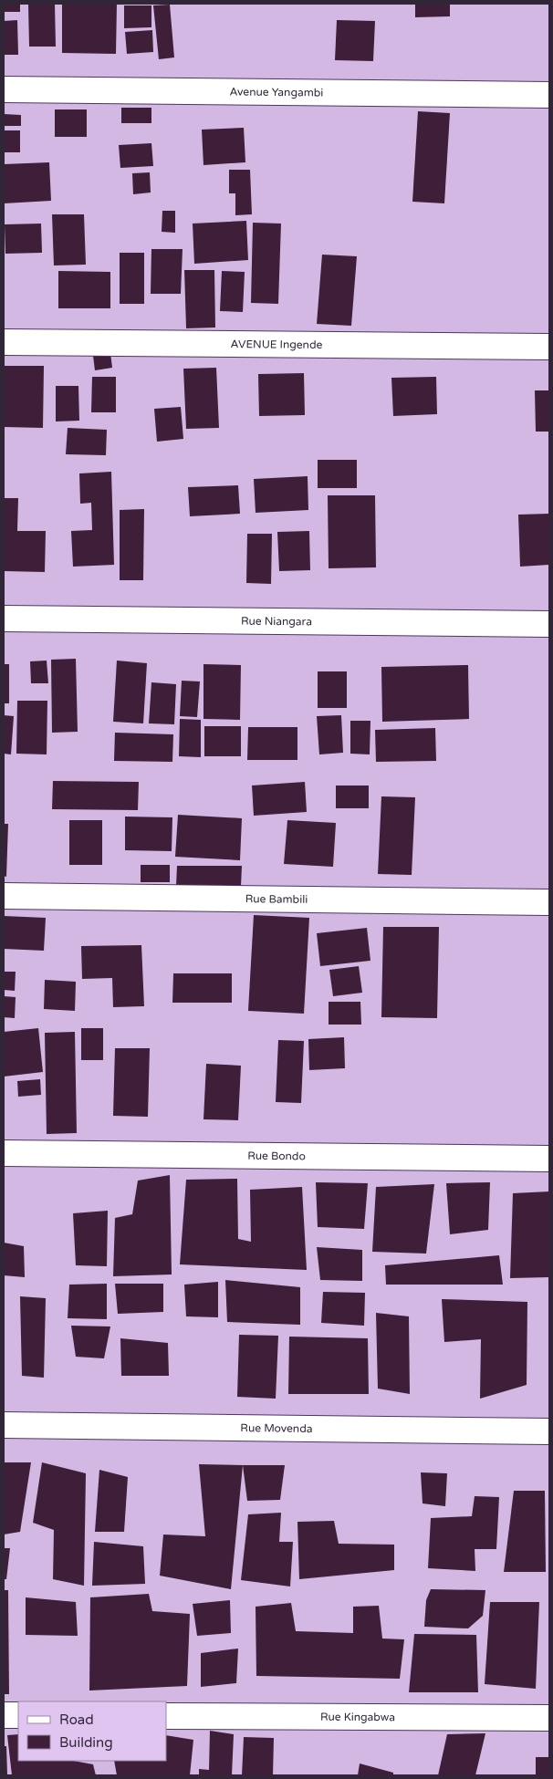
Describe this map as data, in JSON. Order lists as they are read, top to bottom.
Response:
{
  "streets": {
    "street": [
      "Avenue Yangambi",
      "AVENUE Ingende",
      "Rue Niangara",
      "Rue Bambili",
      "Rue Bondo",
      "Rue Movenda",
      "Rue Kingabwa"
    ]
  },
  "legend": ["Road", "Building"]
}
